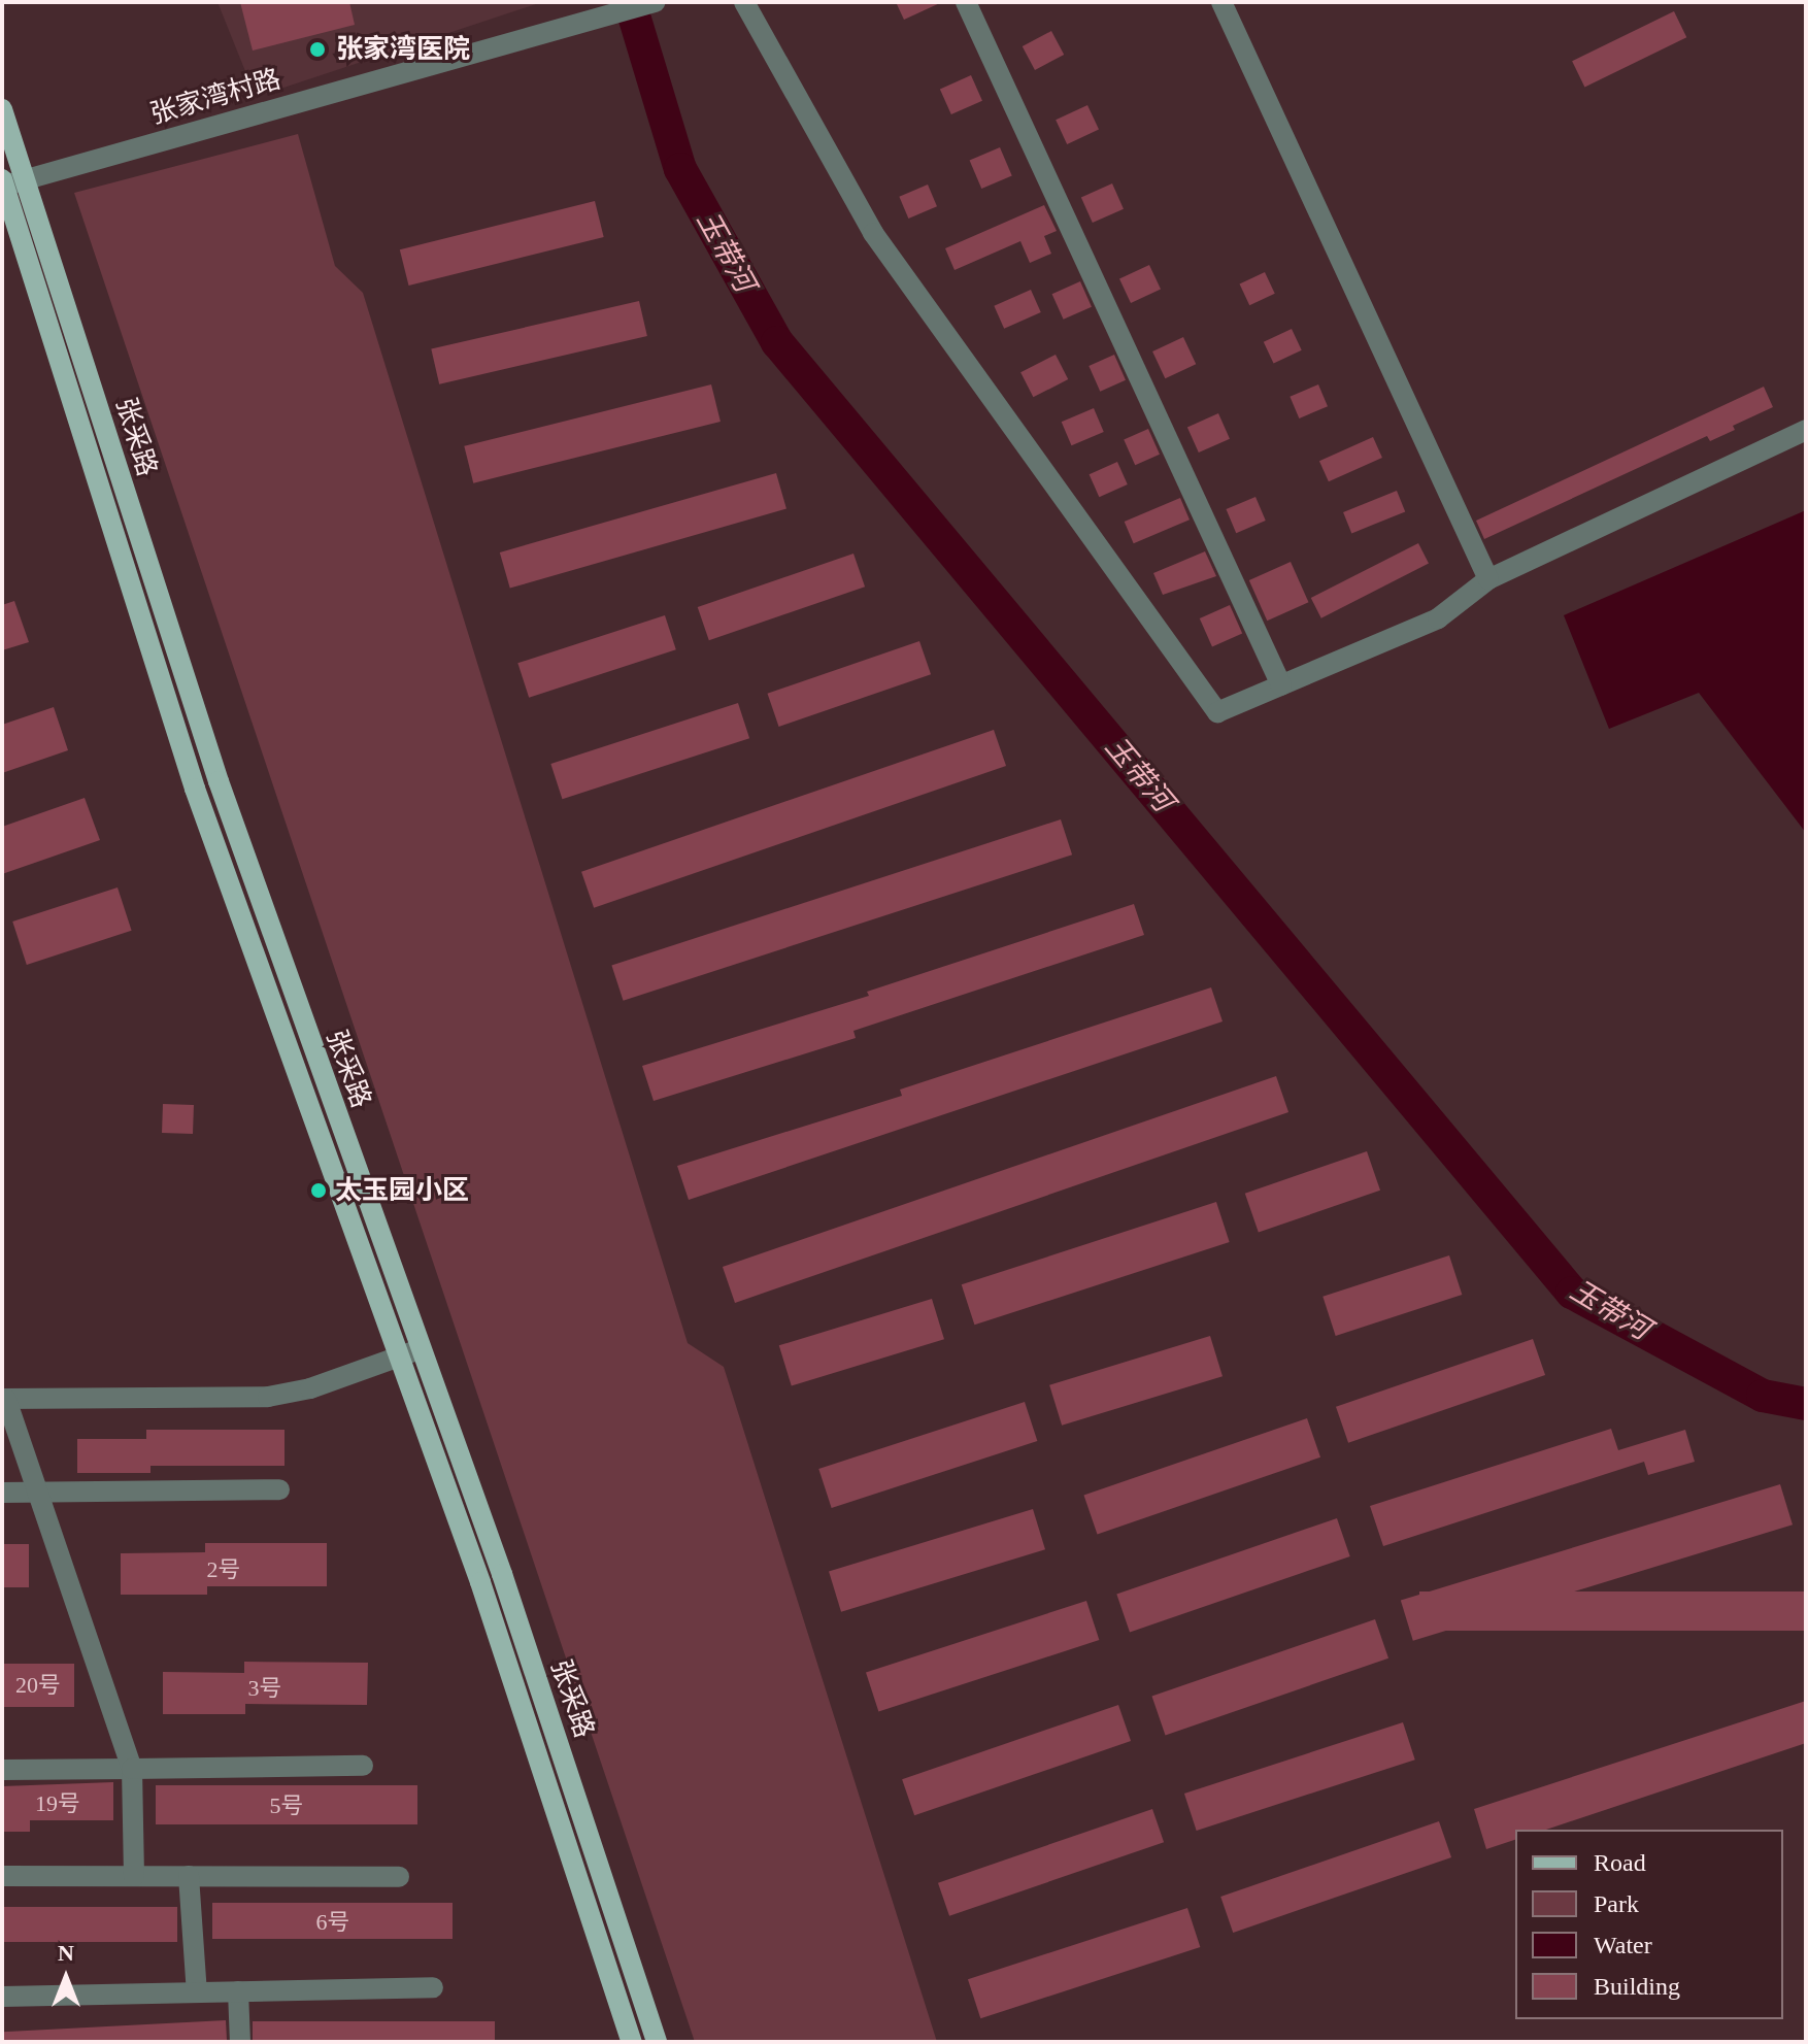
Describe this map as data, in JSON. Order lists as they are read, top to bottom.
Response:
{
  "streets": {
    "main road": ["张采路"],
    "street": ["张家湾村路"]
  },
  "crossings": [
    ["张家湾村路", "张采路"]
  ],
  "water": ["玉带河"],
  "places": ["张家湾医院", "太玉园小区"],
  "house_numbers": [
    "2号",
    "20号",
    "3号",
    "19号",
    "5号",
    "6号"
  ],
  "legend": [
    "Road",
    "Park",
    "Water",
    "Building"
  ],
  "north": "top"
}
